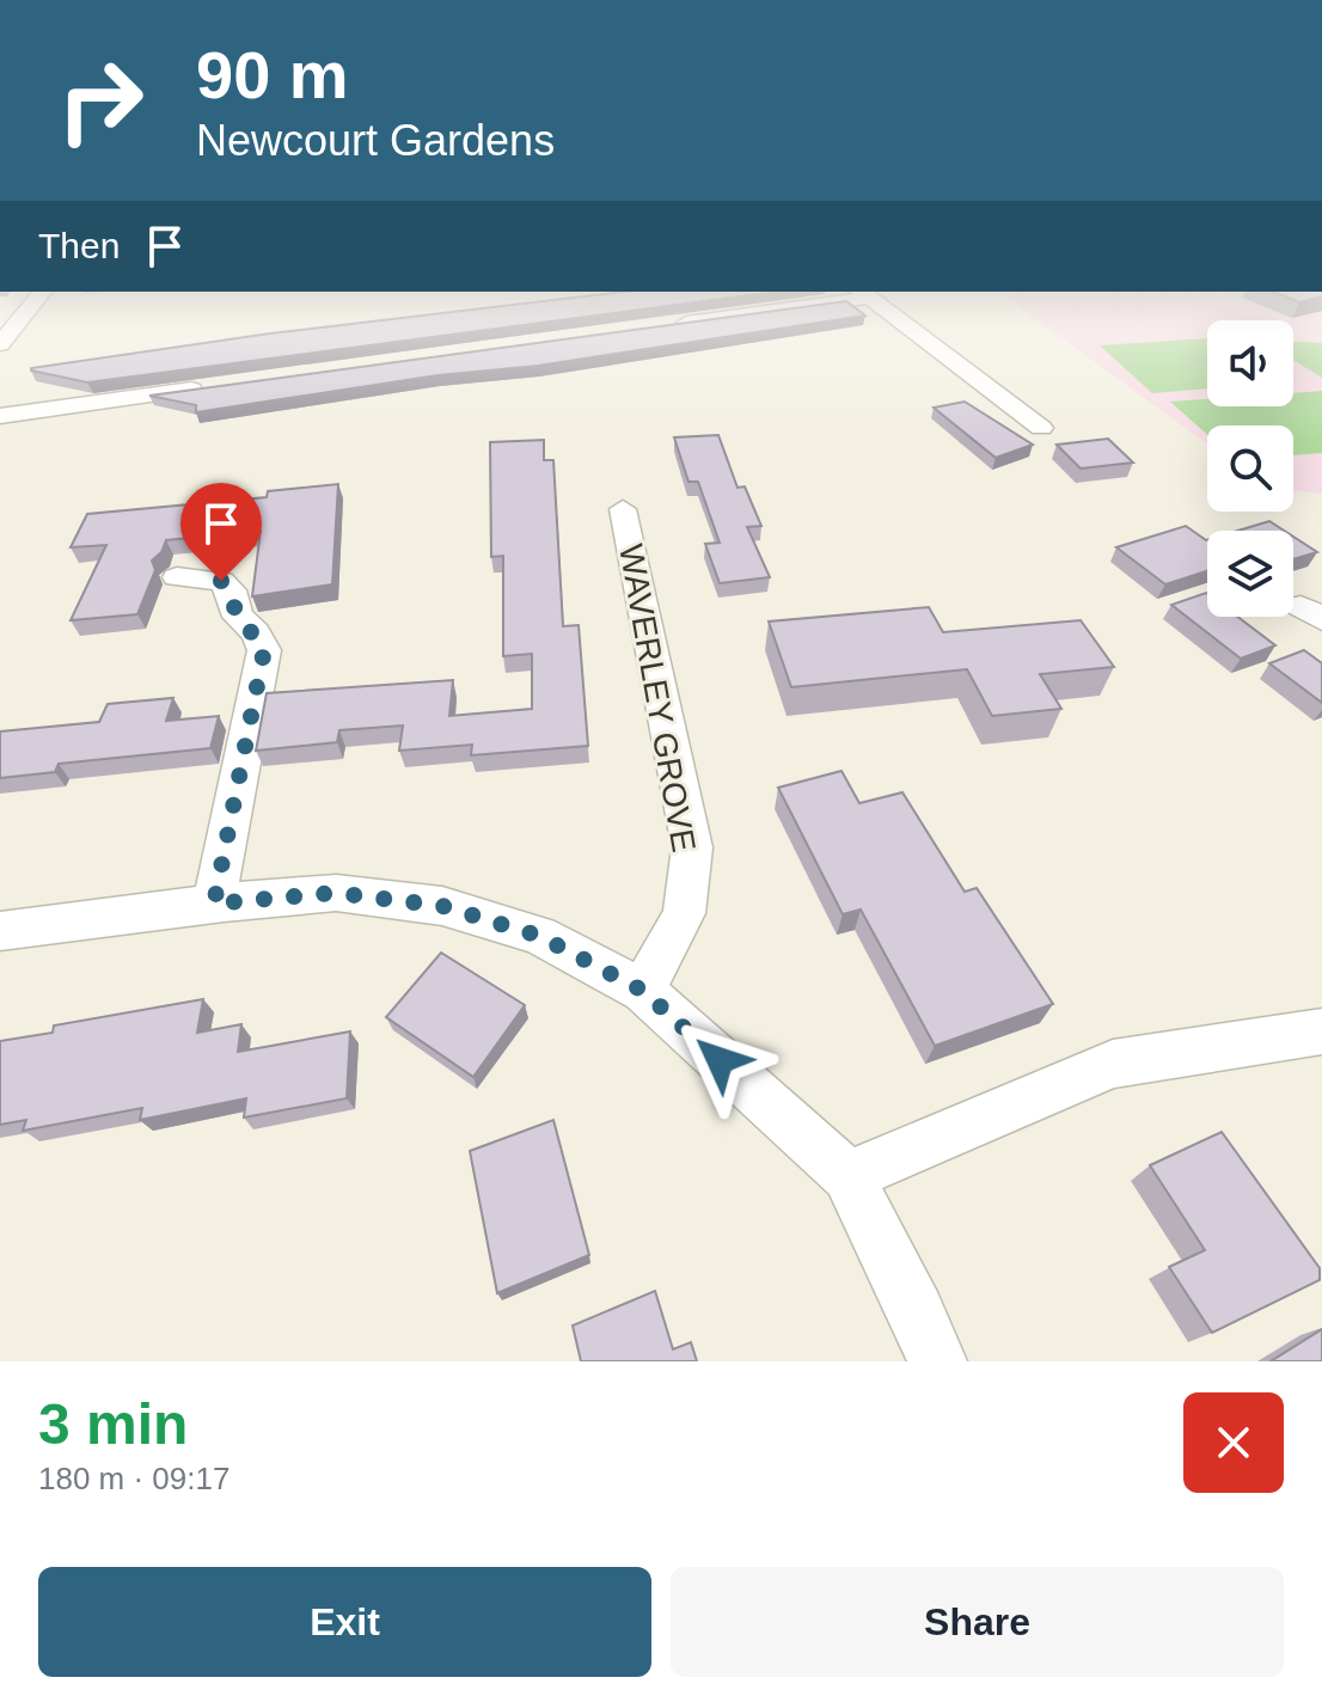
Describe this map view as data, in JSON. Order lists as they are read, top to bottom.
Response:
{
  "streets": {
    "street": ["WAVERLEY GROVE"]
  },
  "page": {
    "turn": ["90 m", "Newcourt Gardens"],
    "then": "Then",
    "heading": ["3 min", "180 m · 09:17"],
    "buttons": ["Exit", "Share"]
  }
}
